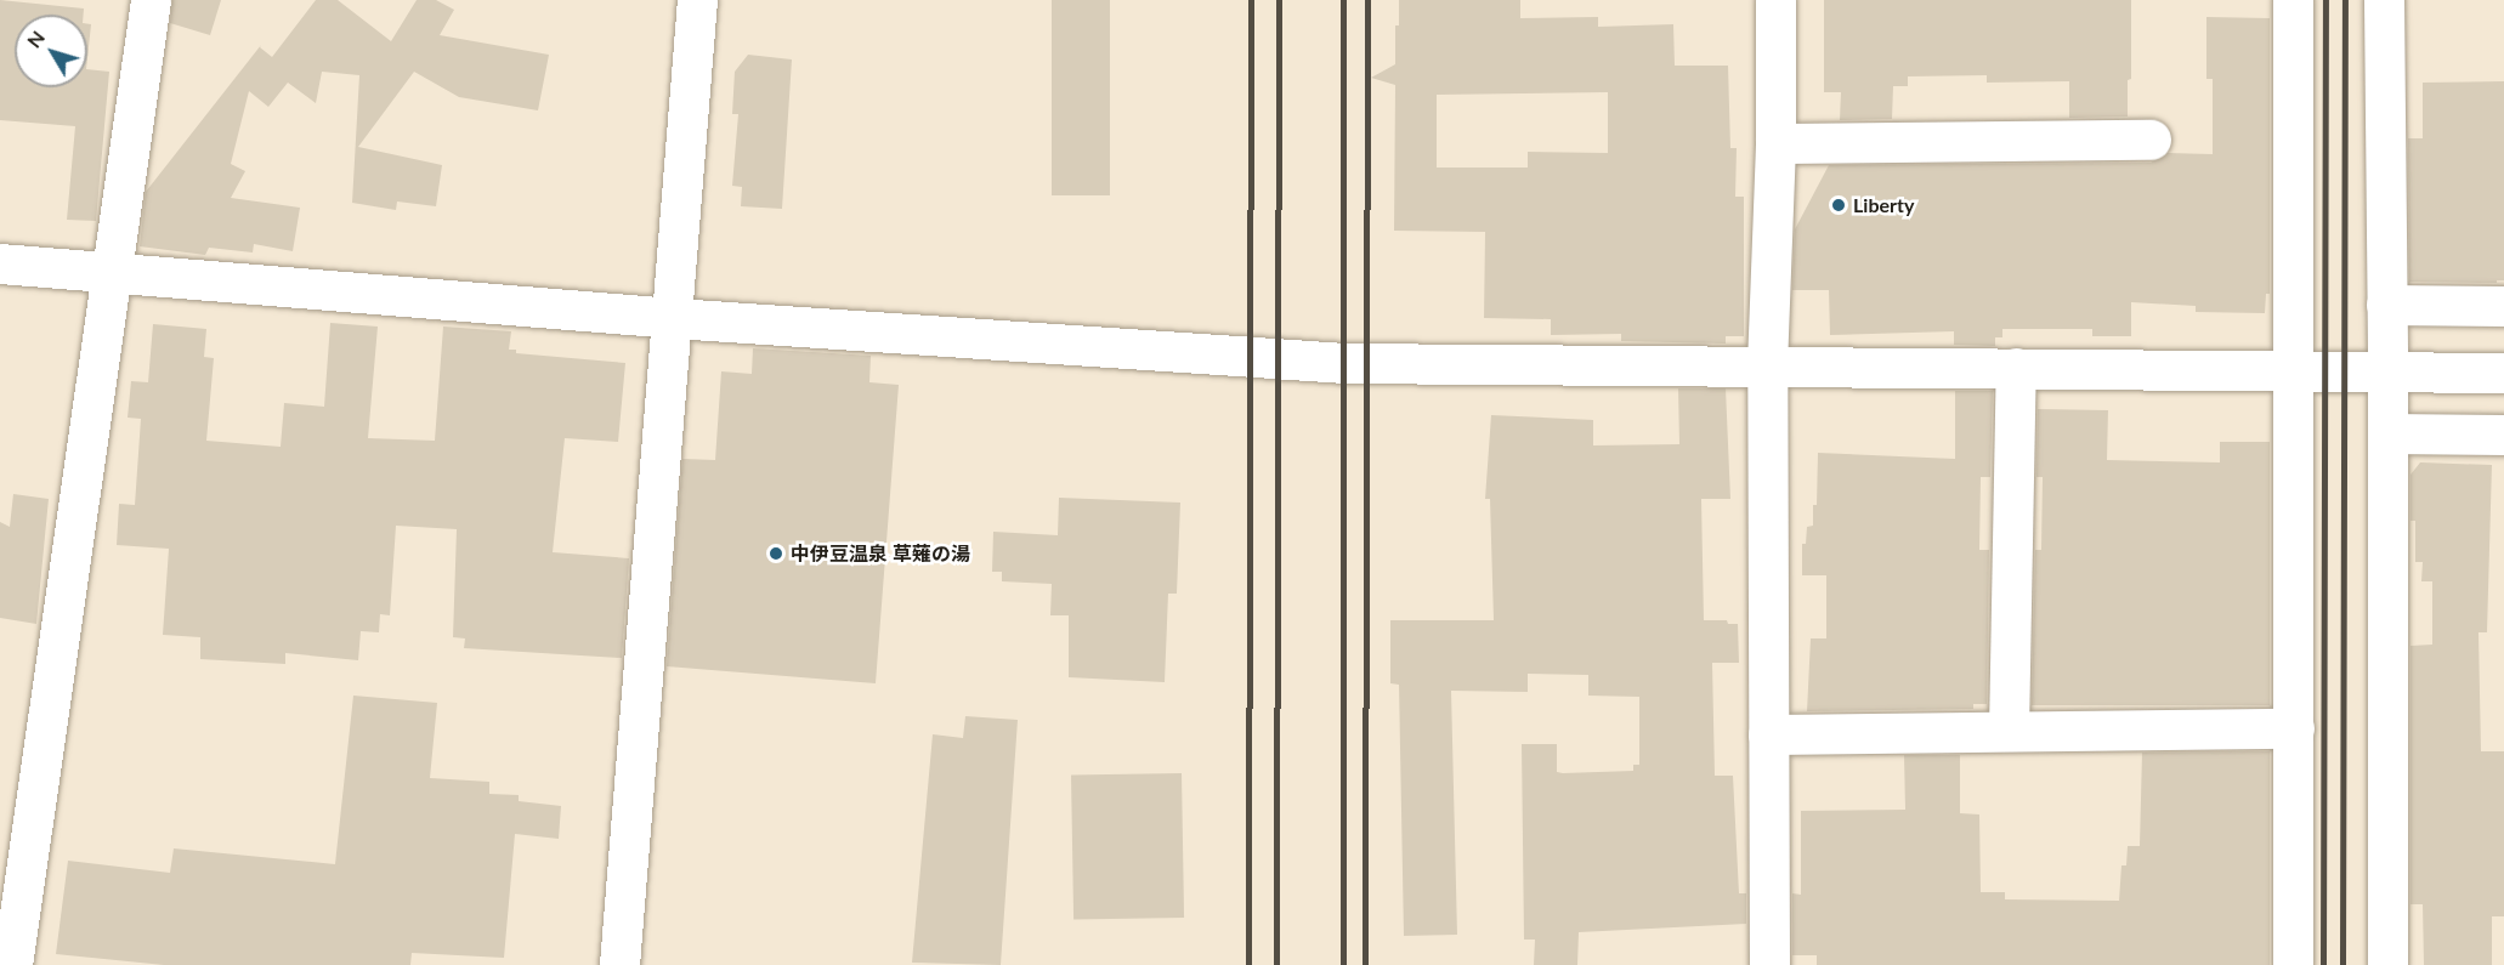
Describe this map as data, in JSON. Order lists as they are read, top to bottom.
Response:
{
  "places": ["Liberty", "中伊豆温泉 草薙の湯"],
  "north": "top left"
}
